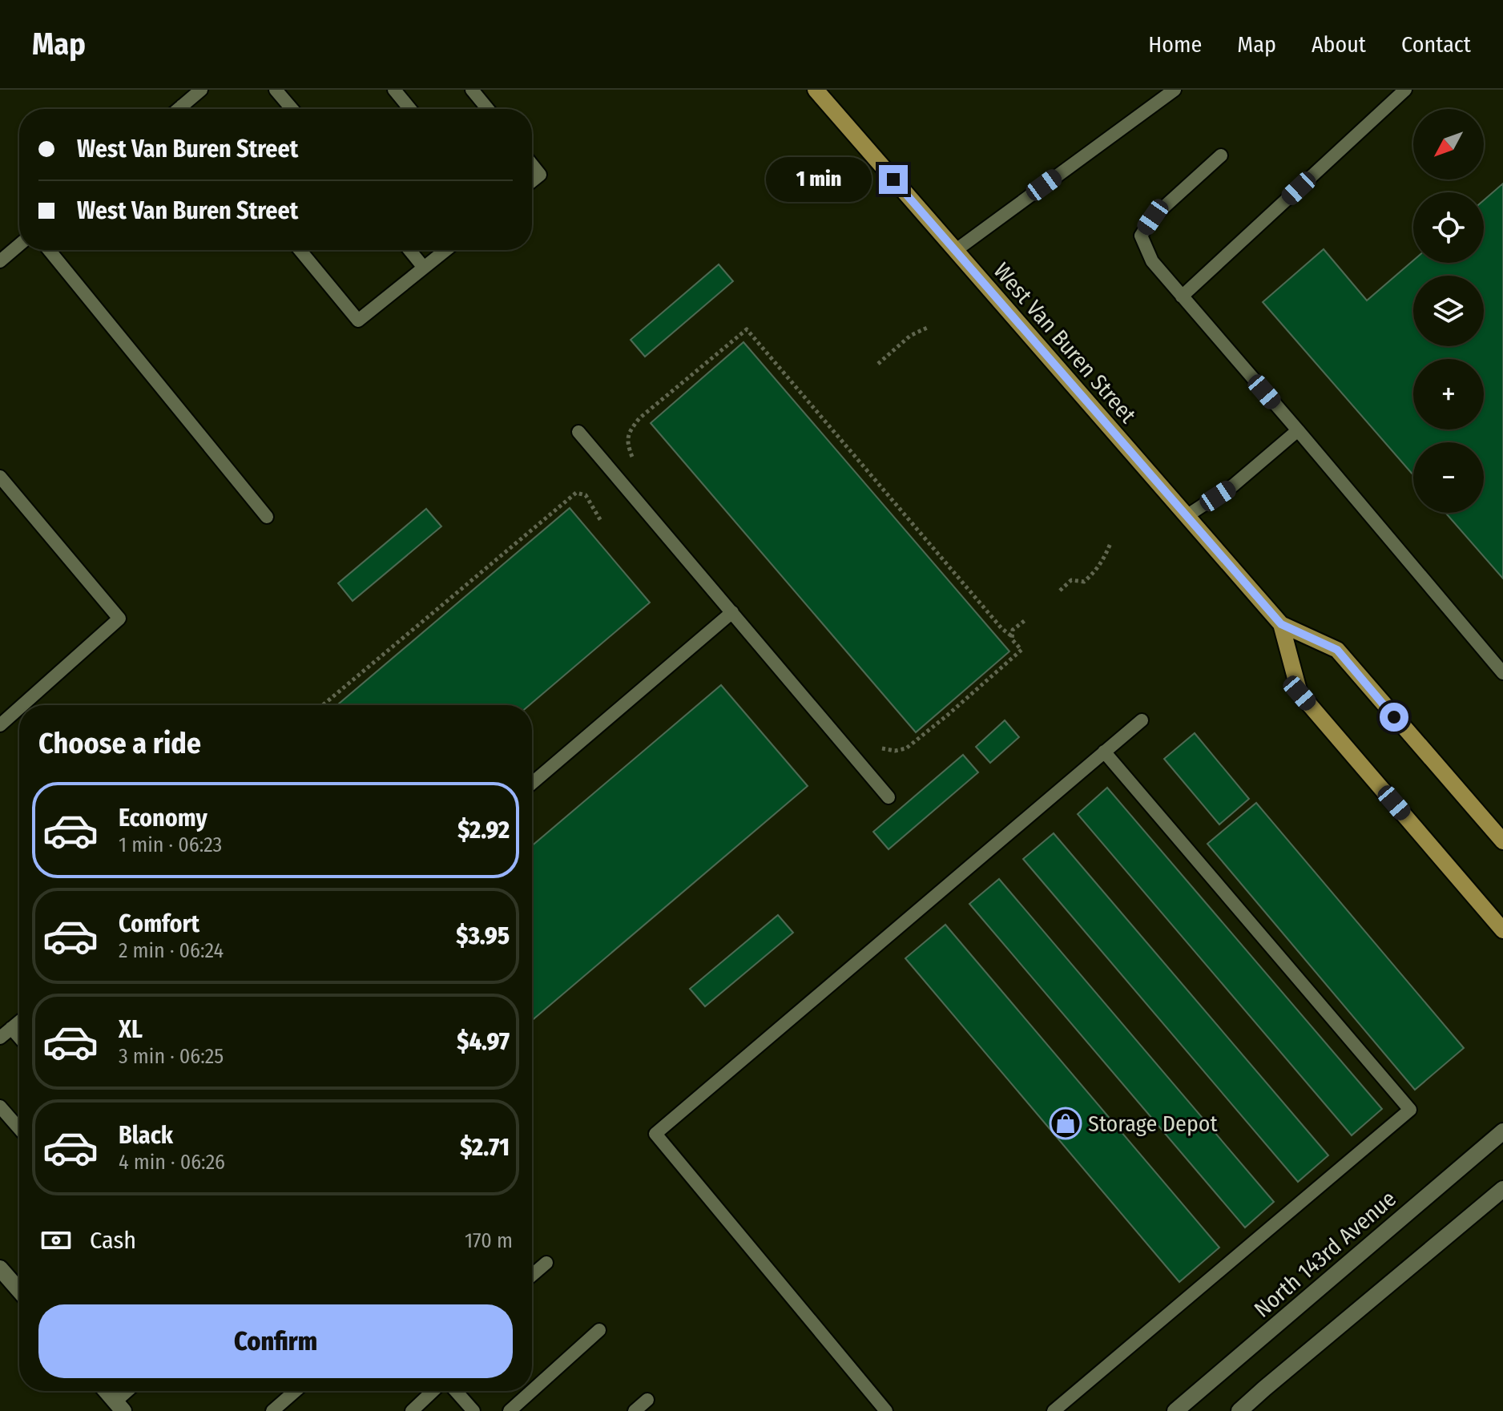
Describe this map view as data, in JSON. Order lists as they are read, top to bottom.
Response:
{
  "streets": {
    "main road": ["West Van Buren Street"],
    "street": ["North 143rd Avenue"]
  },
  "places": {
    "shop": ["Storage Depot"]
  },
  "north": "bottom left",
  "page": {
    "header": "Map",
    "nav": [
      "Home",
      "Map",
      "About",
      "Contact"
    ],
    "map_buttons": ["+", "−"],
    "banner": ["West Van Buren Street", "West Van Buren Street"],
    "bubble": "1 min",
    "heading": "Choose a ride",
    "list": [
      {
        "name": "Economy",
        "note": "1 min · 06:23",
        "value": "$2.92"
      },
      {
        "name": "Comfort",
        "note": "2 min · 06:24",
        "value": "$3.95"
      },
      {
        "name": "XL",
        "note": "3 min · 06:25",
        "value": "$4.97"
      },
      {
        "name": "Black",
        "note": "4 min · 06:26",
        "value": "$2.71"
      }
    ],
    "pay": ["Cash", "170 m"],
    "buttons": "Confirm"
  }
}
